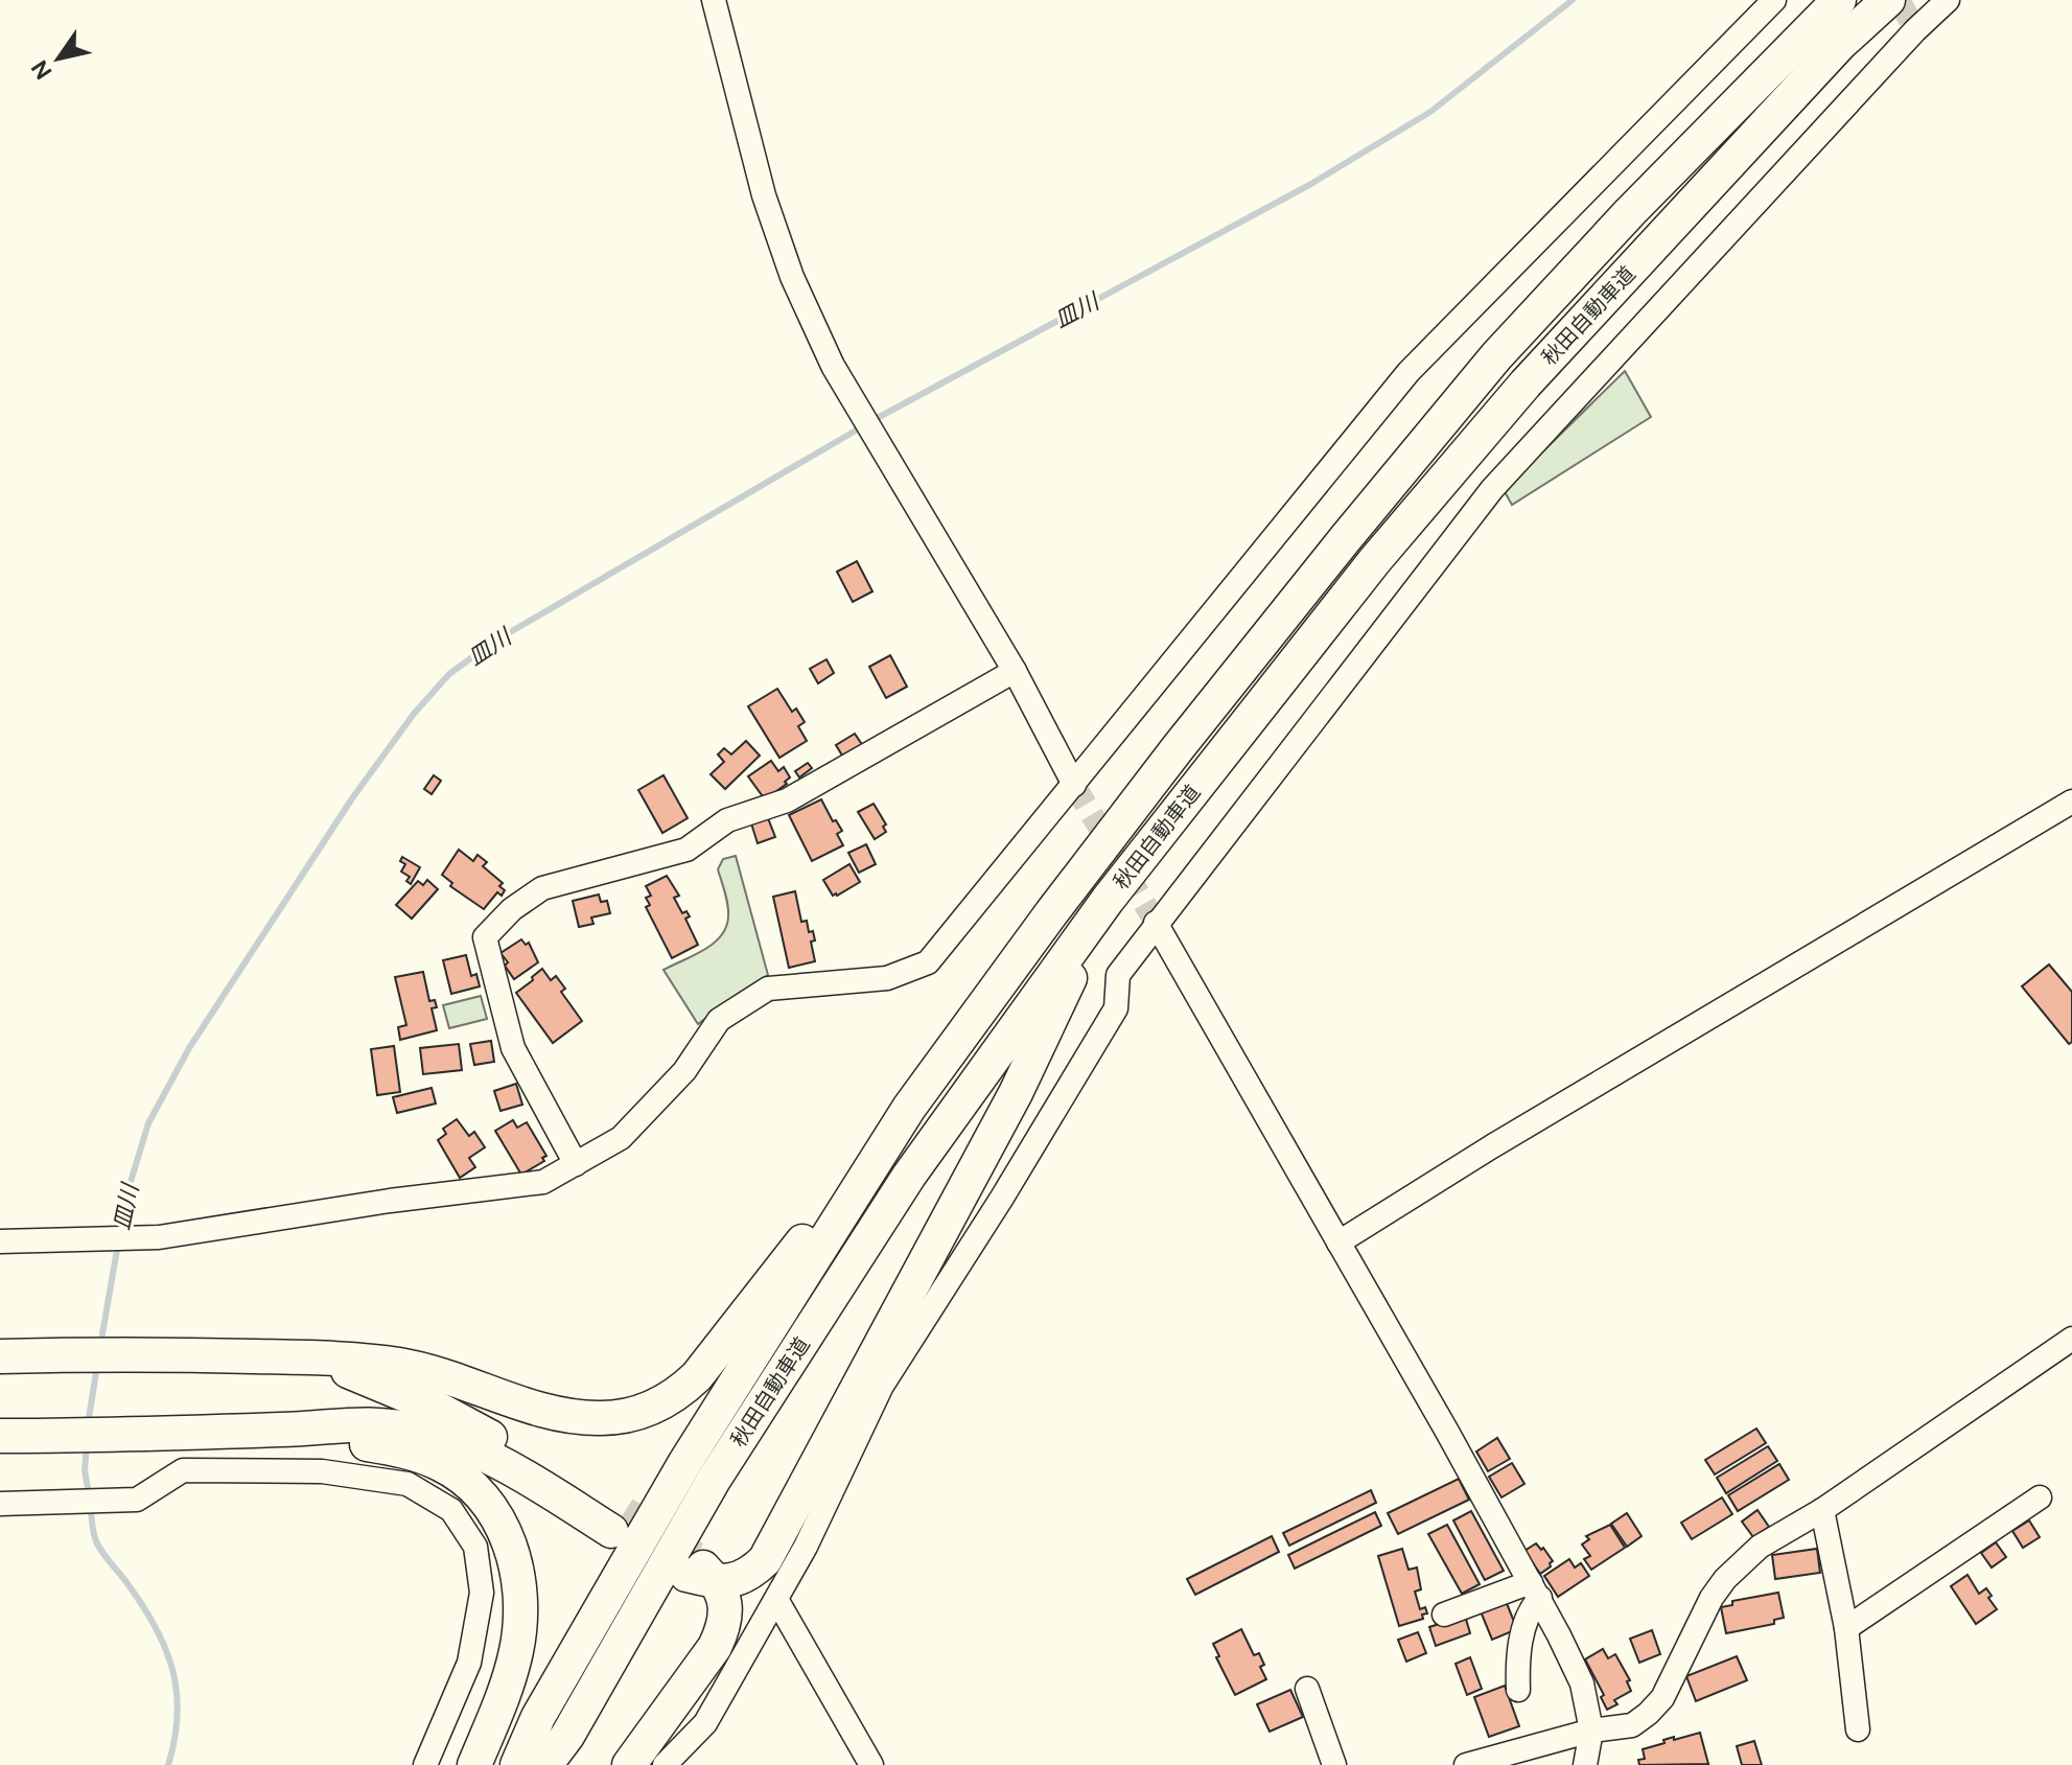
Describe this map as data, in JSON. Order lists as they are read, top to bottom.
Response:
{
  "streets": {
    "highway": ["秋田自動車道"]
  },
  "water": ["皿川"],
  "north": "bottom left"
}
